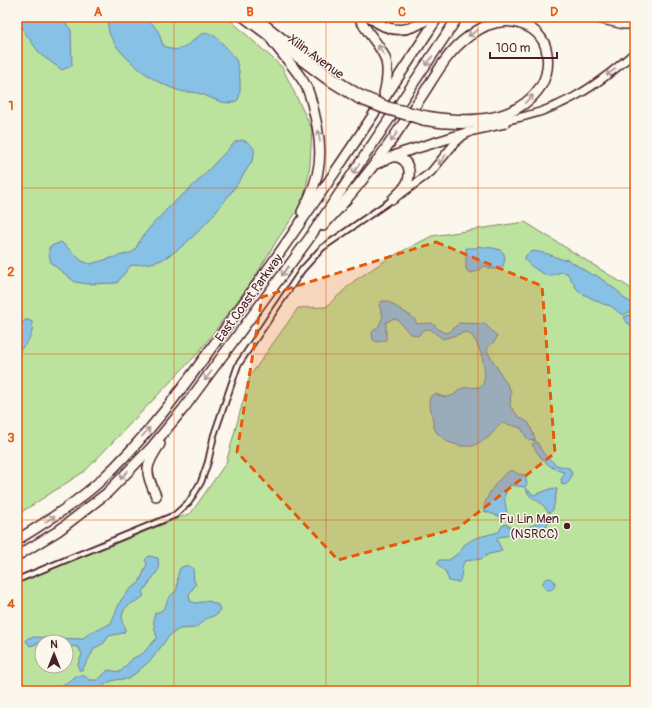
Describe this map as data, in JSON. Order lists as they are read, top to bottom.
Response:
{
  "streets": {
    "highway": ["East Coast Parkway"],
    "main road": ["Xilin Avenue"]
  },
  "places": ["Fu Lin Men (NSRCC)"],
  "scale_bar": "100 m",
  "north": "top",
  "grid": {
    "columns": [
      "A",
      "B",
      "C",
      "D"
    ],
    "rows": [
      "1",
      "2",
      "3",
      "4"
    ]
  }
}
